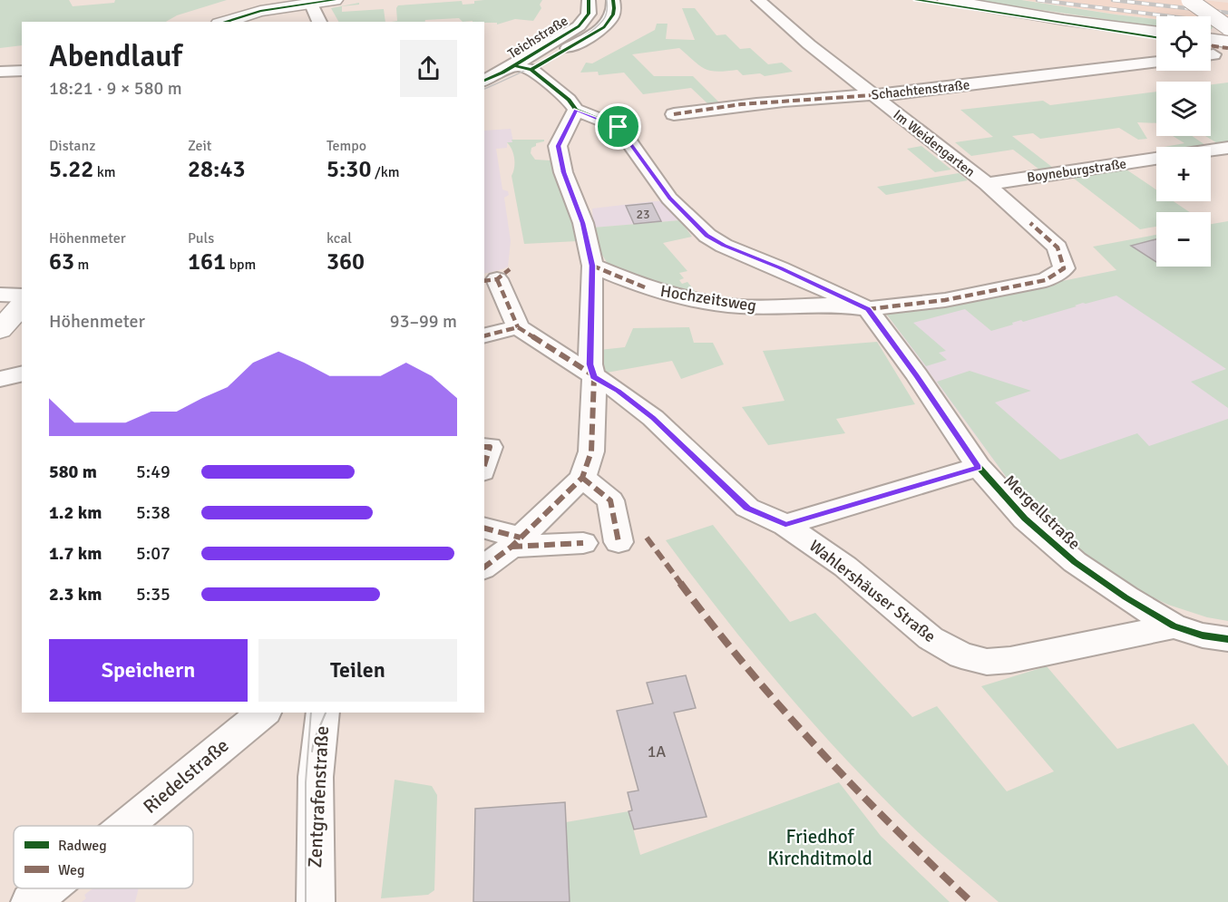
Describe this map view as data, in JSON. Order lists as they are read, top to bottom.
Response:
{
  "streets": {
    "street": [
      "Teichstraße",
      "Schachtenstraße",
      "Im Weidengarten",
      "Boyneburgstraße",
      "Hochzeitsweg",
      "Mergellstraße",
      "Wahlershäuser Straße",
      "Riedelstraße",
      "Zentgrafenstraße"
    ]
  },
  "crossings": [
    ["Schachtenstraße", "Im Weidengarten"],
    ["Im Weidengarten", "Boyneburgstraße"],
    ["Im Weidengarten", "Hochzeitsweg"],
    ["Hochzeitsweg", "Mergellstraße"],
    ["Mergellstraße", "Wahlershäuser Straße"]
  ],
  "parks": ["Friedhof Kirchditmold"],
  "house_numbers": ["23", "1A"],
  "legend": ["Radweg", "Weg"],
  "page": {
    "map_buttons": ["+", "−"],
    "heading": ["Abendlauf", "18:21 · 9 × 580 m"],
    "stats": [
      ["Distanz", "5.22 km"],
      ["Zeit", "28:43"],
      ["Tempo", "5:30 /km"],
      ["Höhenmeter", "63 m"],
      ["Puls", "161 bpm"],
      ["kcal", "360"]
    ],
    "chart": ["Höhenmeter", "93–99 m"],
    "list": [
      {
        "name": "580 m",
        "note": "5:49"
      },
      {
        "name": "1.2 km",
        "note": "5:38"
      },
      {
        "name": "1.7 km",
        "note": "5:07"
      },
      {
        "name": "2.3 km",
        "note": "5:35"
      }
    ],
    "buttons": ["Speichern", "Teilen"]
  }
}
